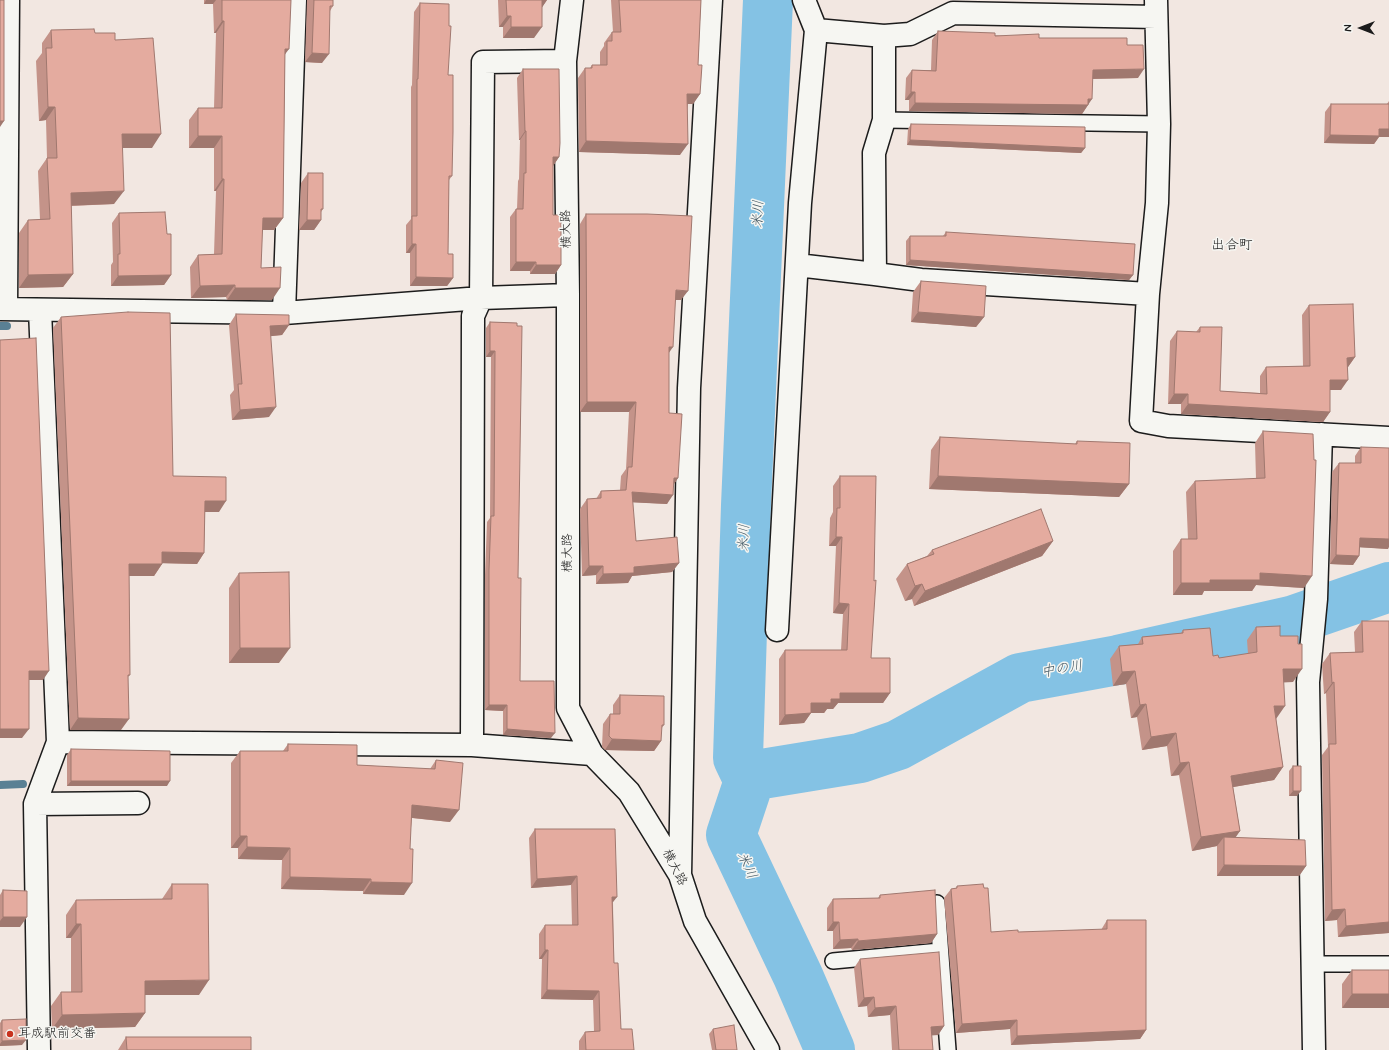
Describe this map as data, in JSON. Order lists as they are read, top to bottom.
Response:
{
  "streets": {
    "street": ["横大路"]
  },
  "districts": ["出合町"],
  "water": ["米川", "中の川"],
  "places": ["耳成駅前交番"],
  "north": "left"
}
